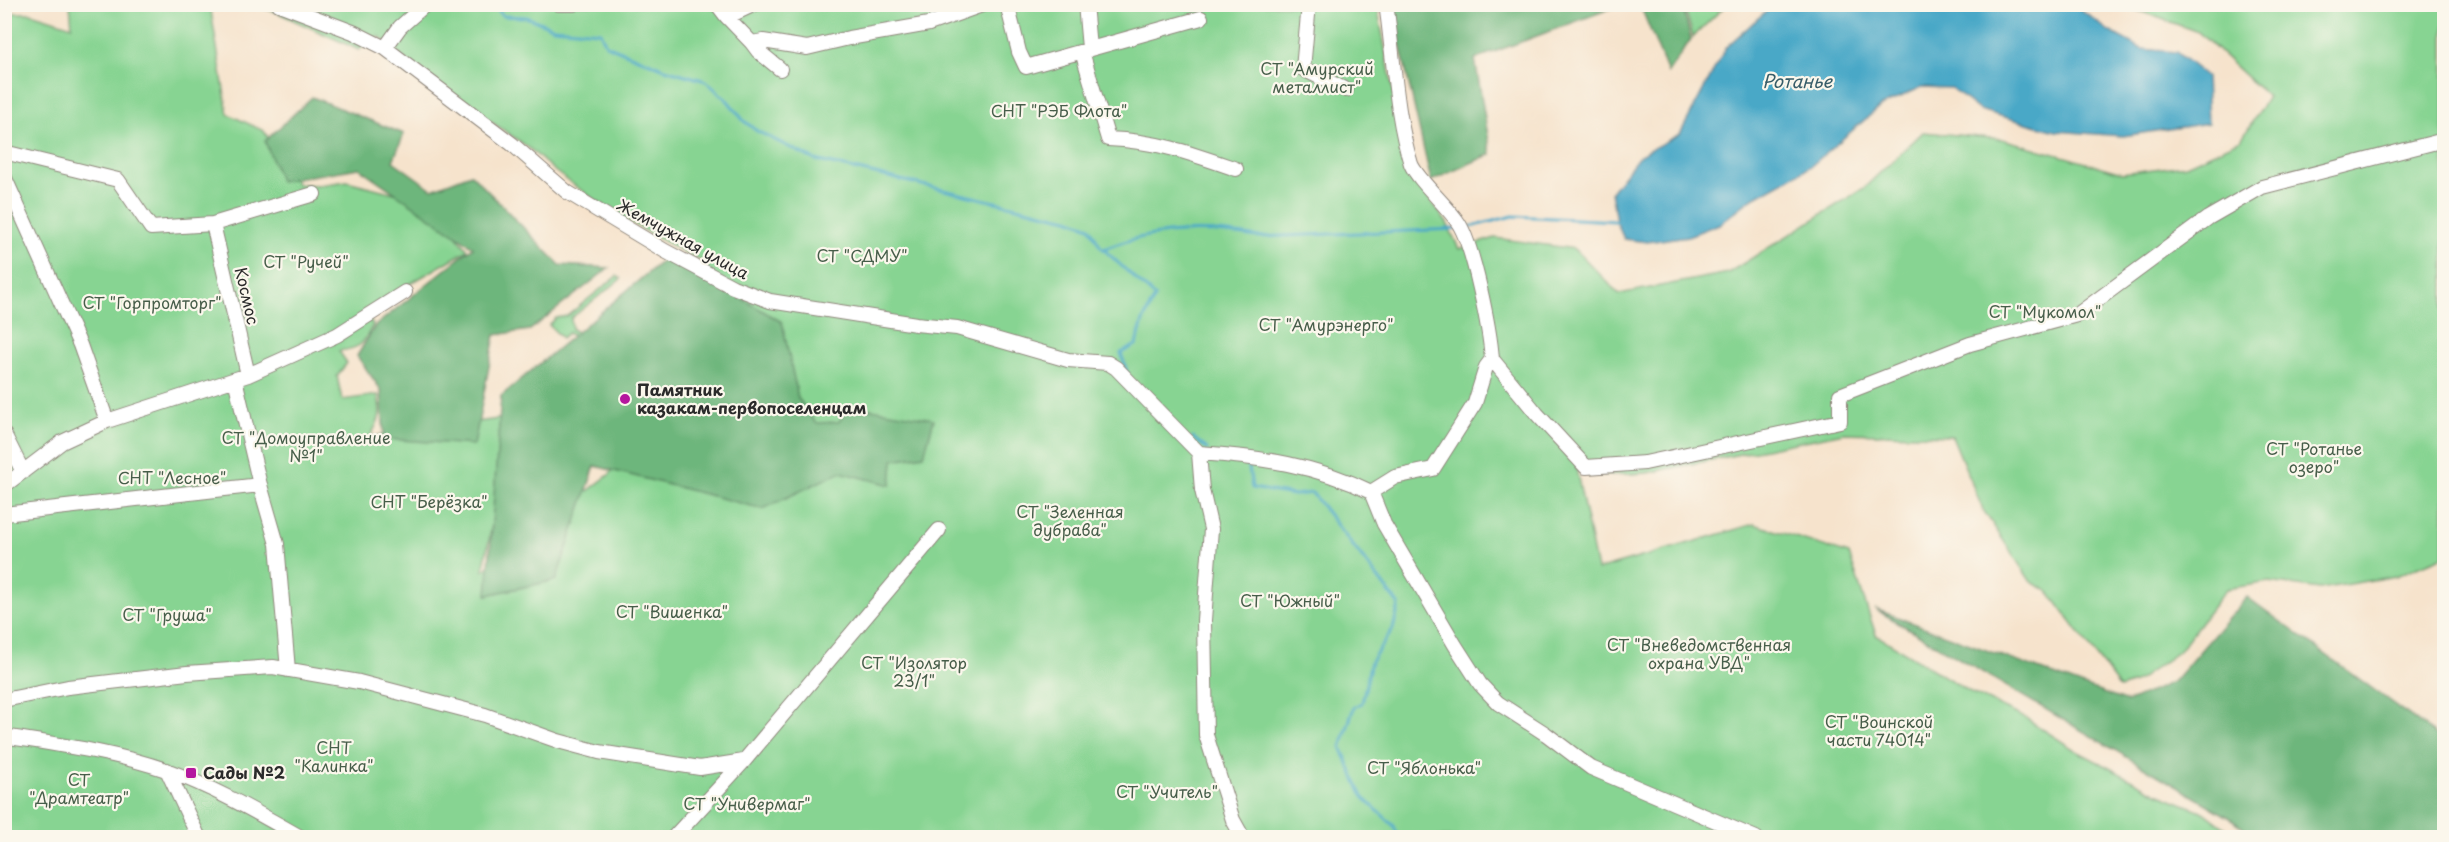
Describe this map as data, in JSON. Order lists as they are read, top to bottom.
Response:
{
  "streets": {
    "street": ["Жемчужная улица", "Космос"]
  },
  "water": ["Ротанье"],
  "parks": [
    "СТ \"Амурский металлист\"",
    "СНТ \"РЭБ Флота\"",
    "СТ \"СДМУ\"",
    "СТ \"Ручей\"",
    "СТ \"Горпромторг\"",
    "СТ \"Мукомол\"",
    "СТ \"Амурэнерго\"",
    "СТ \"Домоуправление №1\"",
    "СТ \"Ротанье озеро\"",
    "СНТ \"Лесное\"",
    "СНТ \"Берёзка\"",
    "СТ \"Зеленная дубрава\"",
    "СТ \"Южный\"",
    "СТ \"Вишенка\"",
    "СТ \"Груша\"",
    "СТ \"Вневедомственная охрана УВД\"",
    "СТ \"Изолятор 23/1\"",
    "СТ \"Воинской части 74014\"",
    "СНТ \"Калинка\"",
    "СТ \"Яблонька\"",
    "СТ \"Драмтеатр\"",
    "СТ \"Учитель\"",
    "СТ \"Универмаг\""
  ],
  "places": {
    "other": ["Памятник казакам-первопоселенцам"],
    "transit": ["Сады №2"]
  }
}
